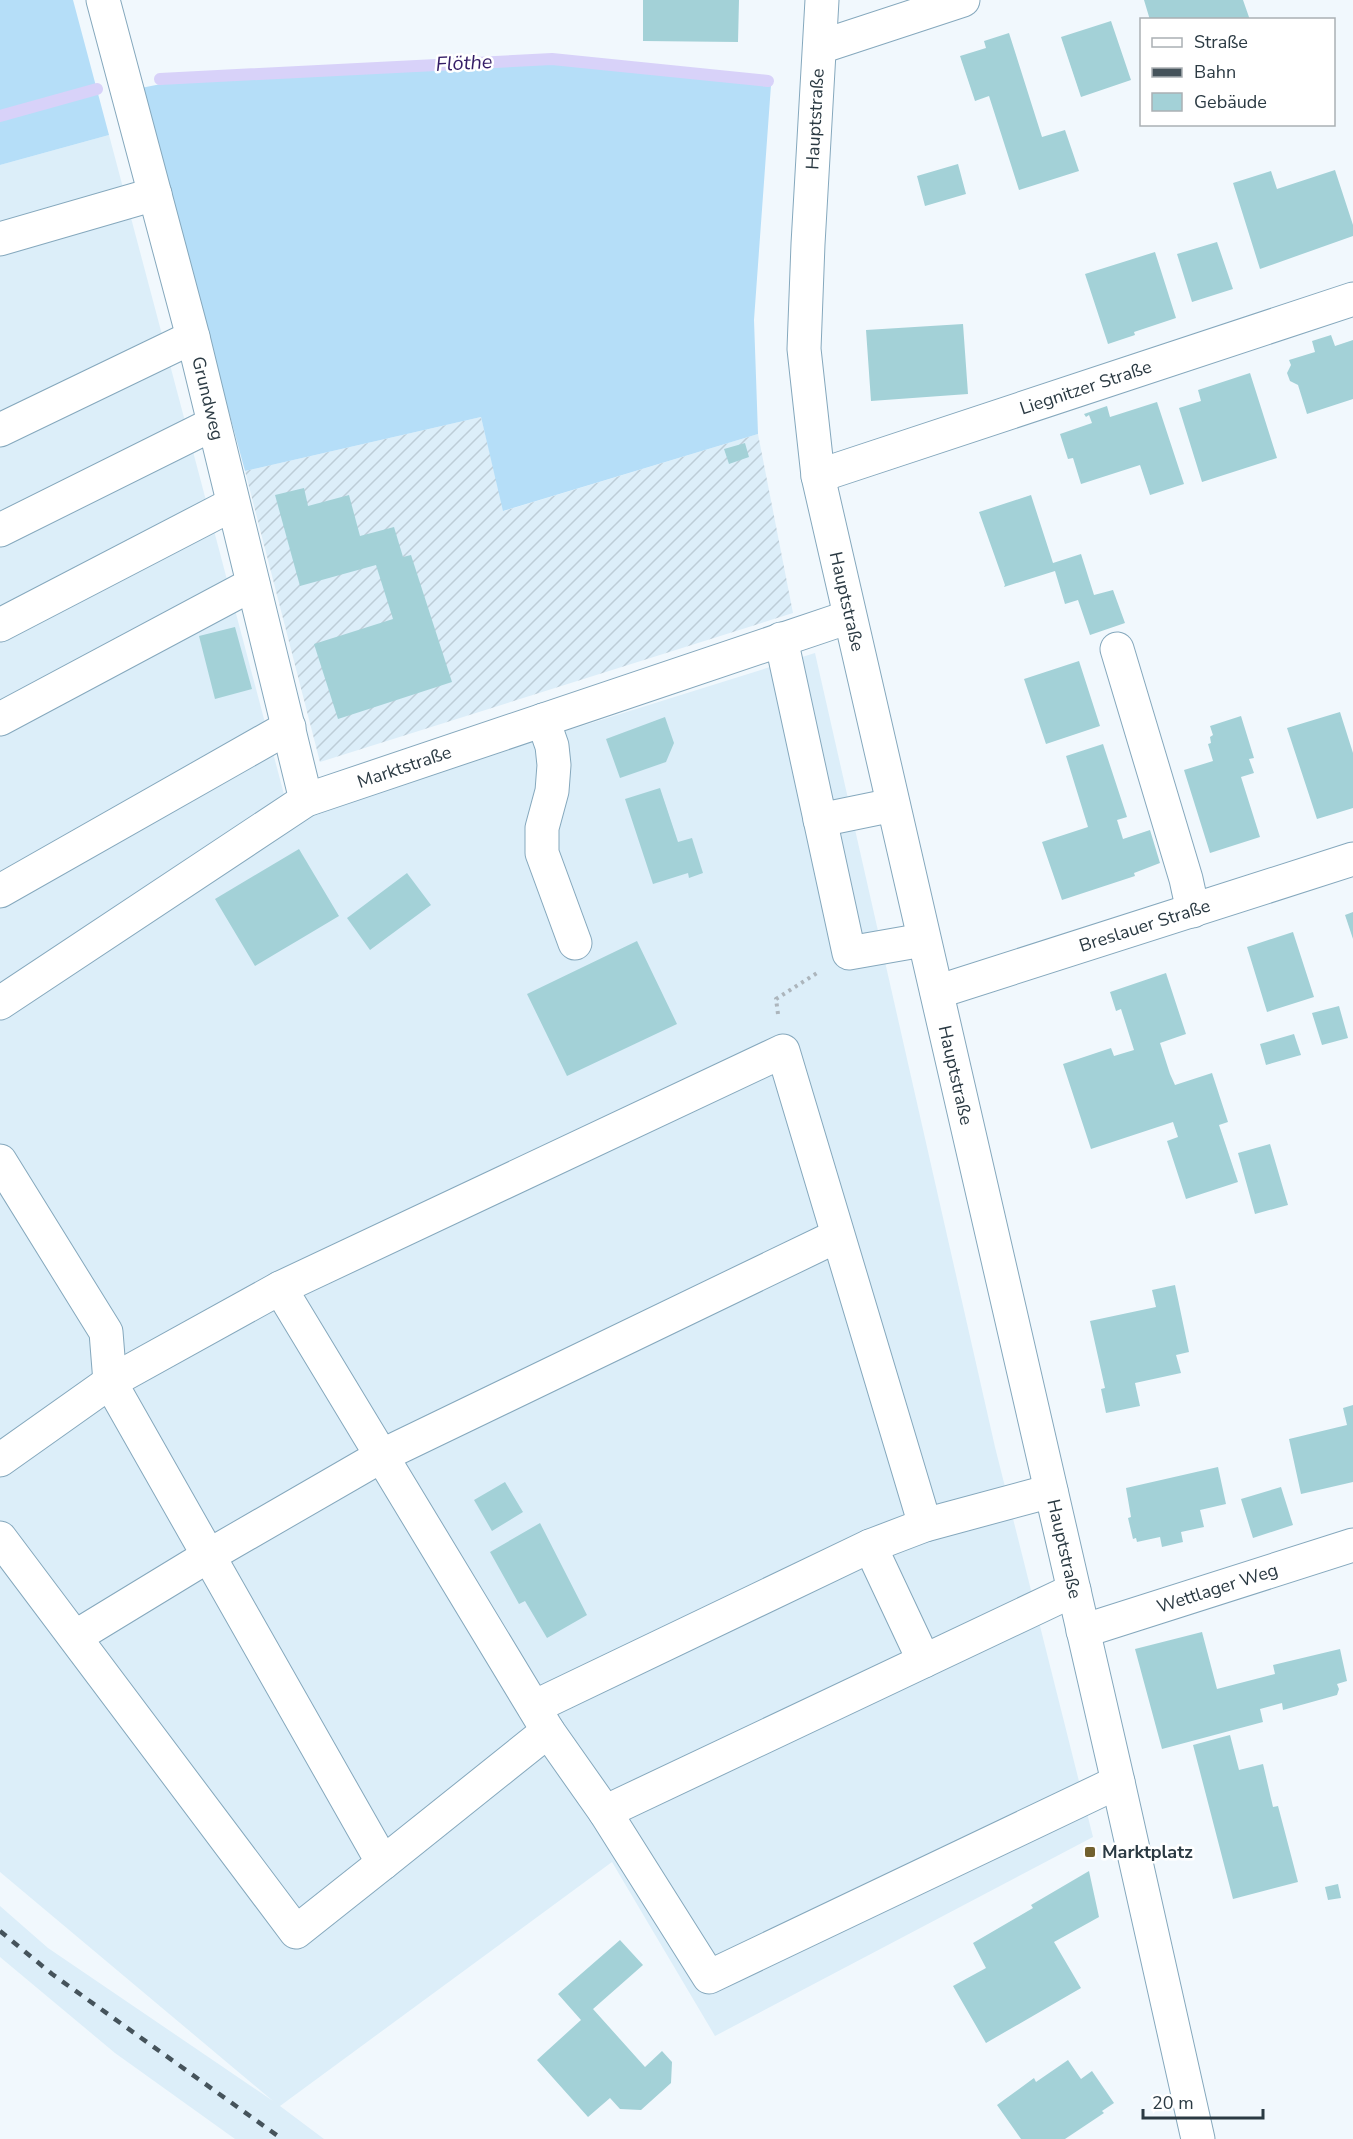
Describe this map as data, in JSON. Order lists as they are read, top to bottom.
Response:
{
  "streets": {
    "street": [
      "Hauptstraße",
      "Liegnitzer Straße",
      "Grundweg",
      "Marktstraße",
      "Breslauer Straße",
      "Wettlager Weg"
    ]
  },
  "crossings": [
    ["Hauptstraße", "Liegnitzer Straße"],
    ["Hauptstraße", "Marktstraße"],
    ["Hauptstraße", "Breslauer Straße"],
    ["Hauptstraße", "Wettlager Weg"],
    ["Grundweg", "Marktstraße"]
  ],
  "water": ["Flöthe"],
  "places": {
    "transit": ["Marktplatz"]
  },
  "legend": ["Straße", "Bahn", "Gebäude"],
  "scale_bar": "20 m"
}
